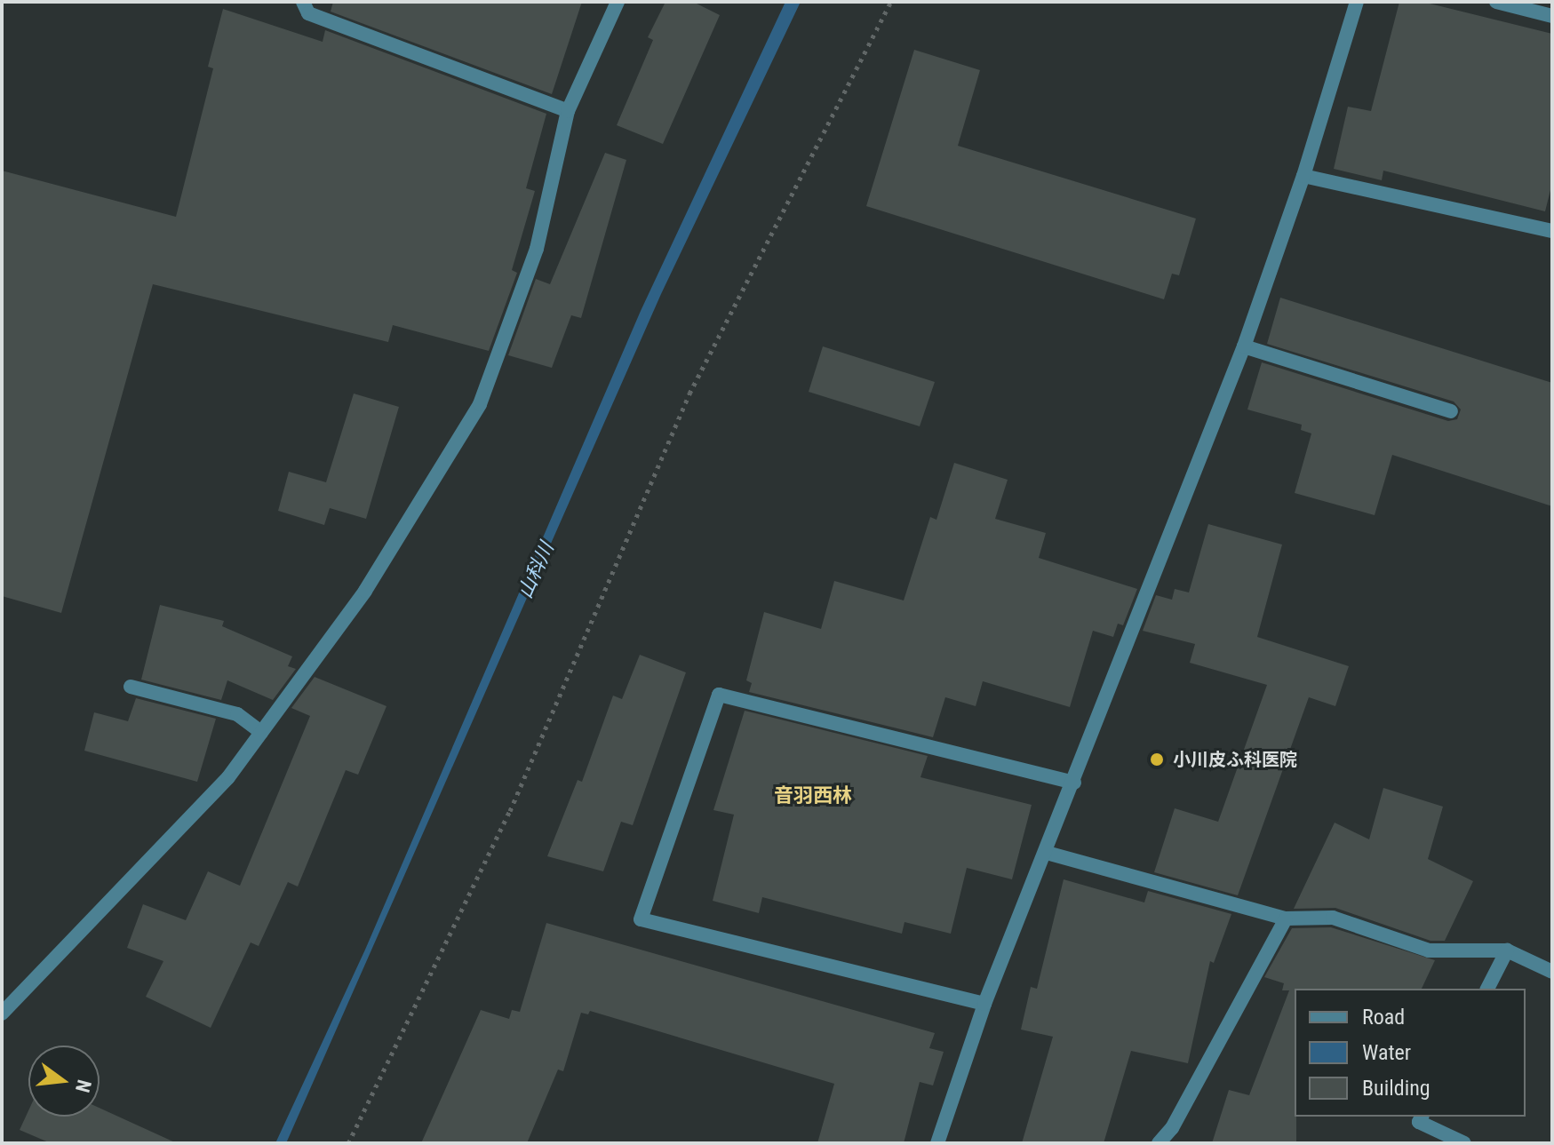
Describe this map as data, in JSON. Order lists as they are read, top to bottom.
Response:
{
  "districts": ["音羽西林"],
  "water": ["山科川"],
  "places": ["小川皮ふ科医院"],
  "legend": ["Road", "Water", "Building"],
  "north": "right"
}
